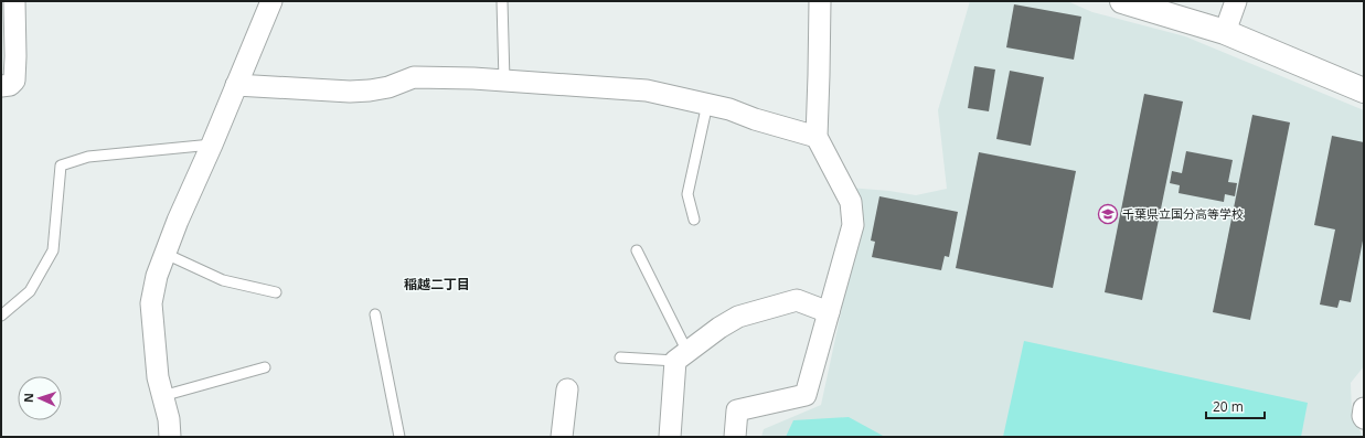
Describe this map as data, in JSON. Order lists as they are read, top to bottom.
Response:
{
  "districts": ["稲越二丁目"],
  "places": {
    "school or university": ["千葉県立国分高等学校"]
  },
  "scale_bar": "20 m",
  "north": "left"
}
